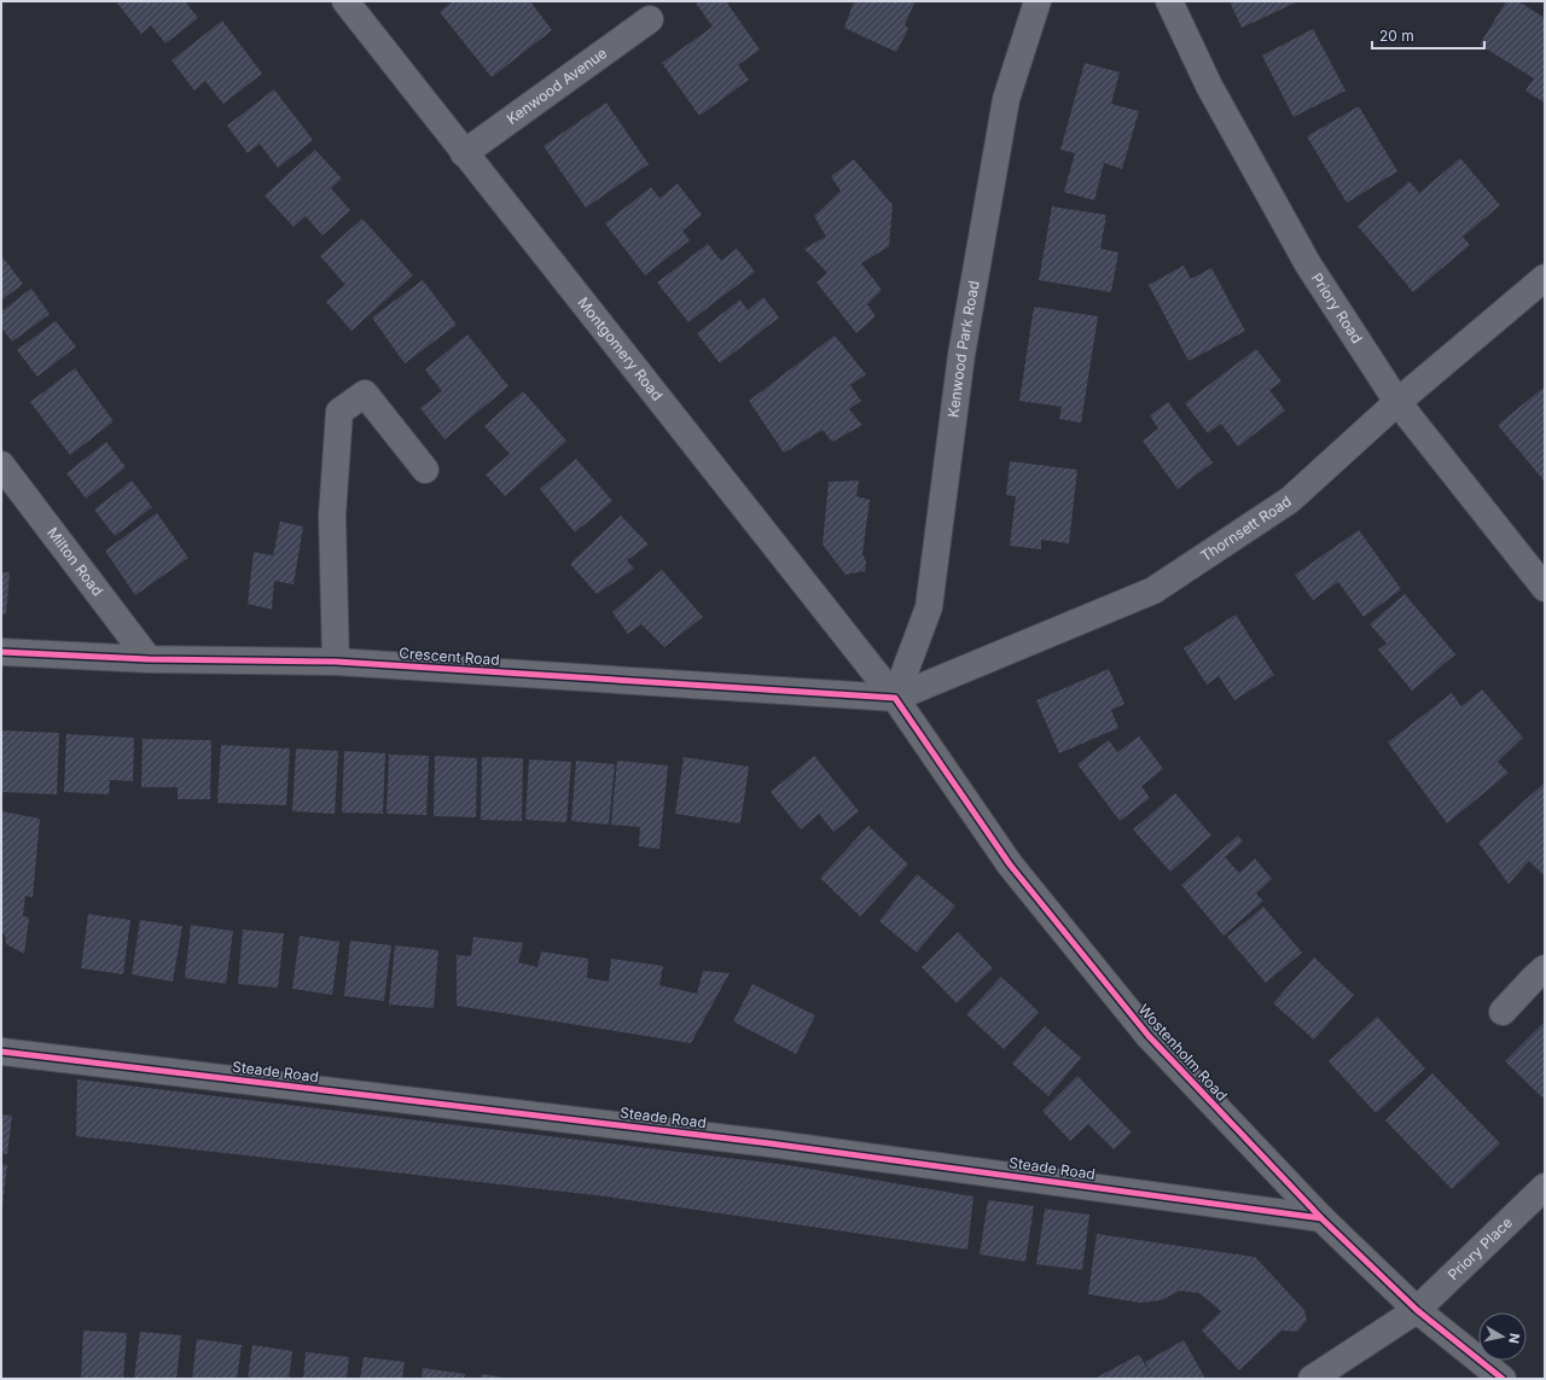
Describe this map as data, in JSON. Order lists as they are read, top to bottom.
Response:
{
  "streets": {
    "street": [
      "Kenwood Avenue",
      "Priory Road",
      "Montgomery Road",
      "Kenwood Park Road",
      "Thornsett Road",
      "Milton Road",
      "Crescent Road",
      "Wostenholm Road",
      "Steade Road",
      "Priory Place"
    ]
  },
  "crossings": [
    ["Kenwood Avenue", "Montgomery Road"],
    ["Priory Road", "Thornsett Road"],
    ["Montgomery Road", "Kenwood Park Road"],
    ["Montgomery Road", "Thornsett Road"],
    ["Montgomery Road", "Crescent Road"],
    ["Montgomery Road", "Wostenholm Road"],
    ["Kenwood Park Road", "Thornsett Road"],
    ["Kenwood Park Road", "Crescent Road"],
    ["Kenwood Park Road", "Wostenholm Road"],
    ["Thornsett Road", "Crescent Road"],
    ["Thornsett Road", "Wostenholm Road"],
    ["Milton Road", "Crescent Road"],
    ["Crescent Road", "Wostenholm Road"],
    ["Wostenholm Road", "Steade Road"],
    ["Wostenholm Road", "Priory Place"]
  ],
  "scale_bar": "20 m",
  "north": "right"
}
